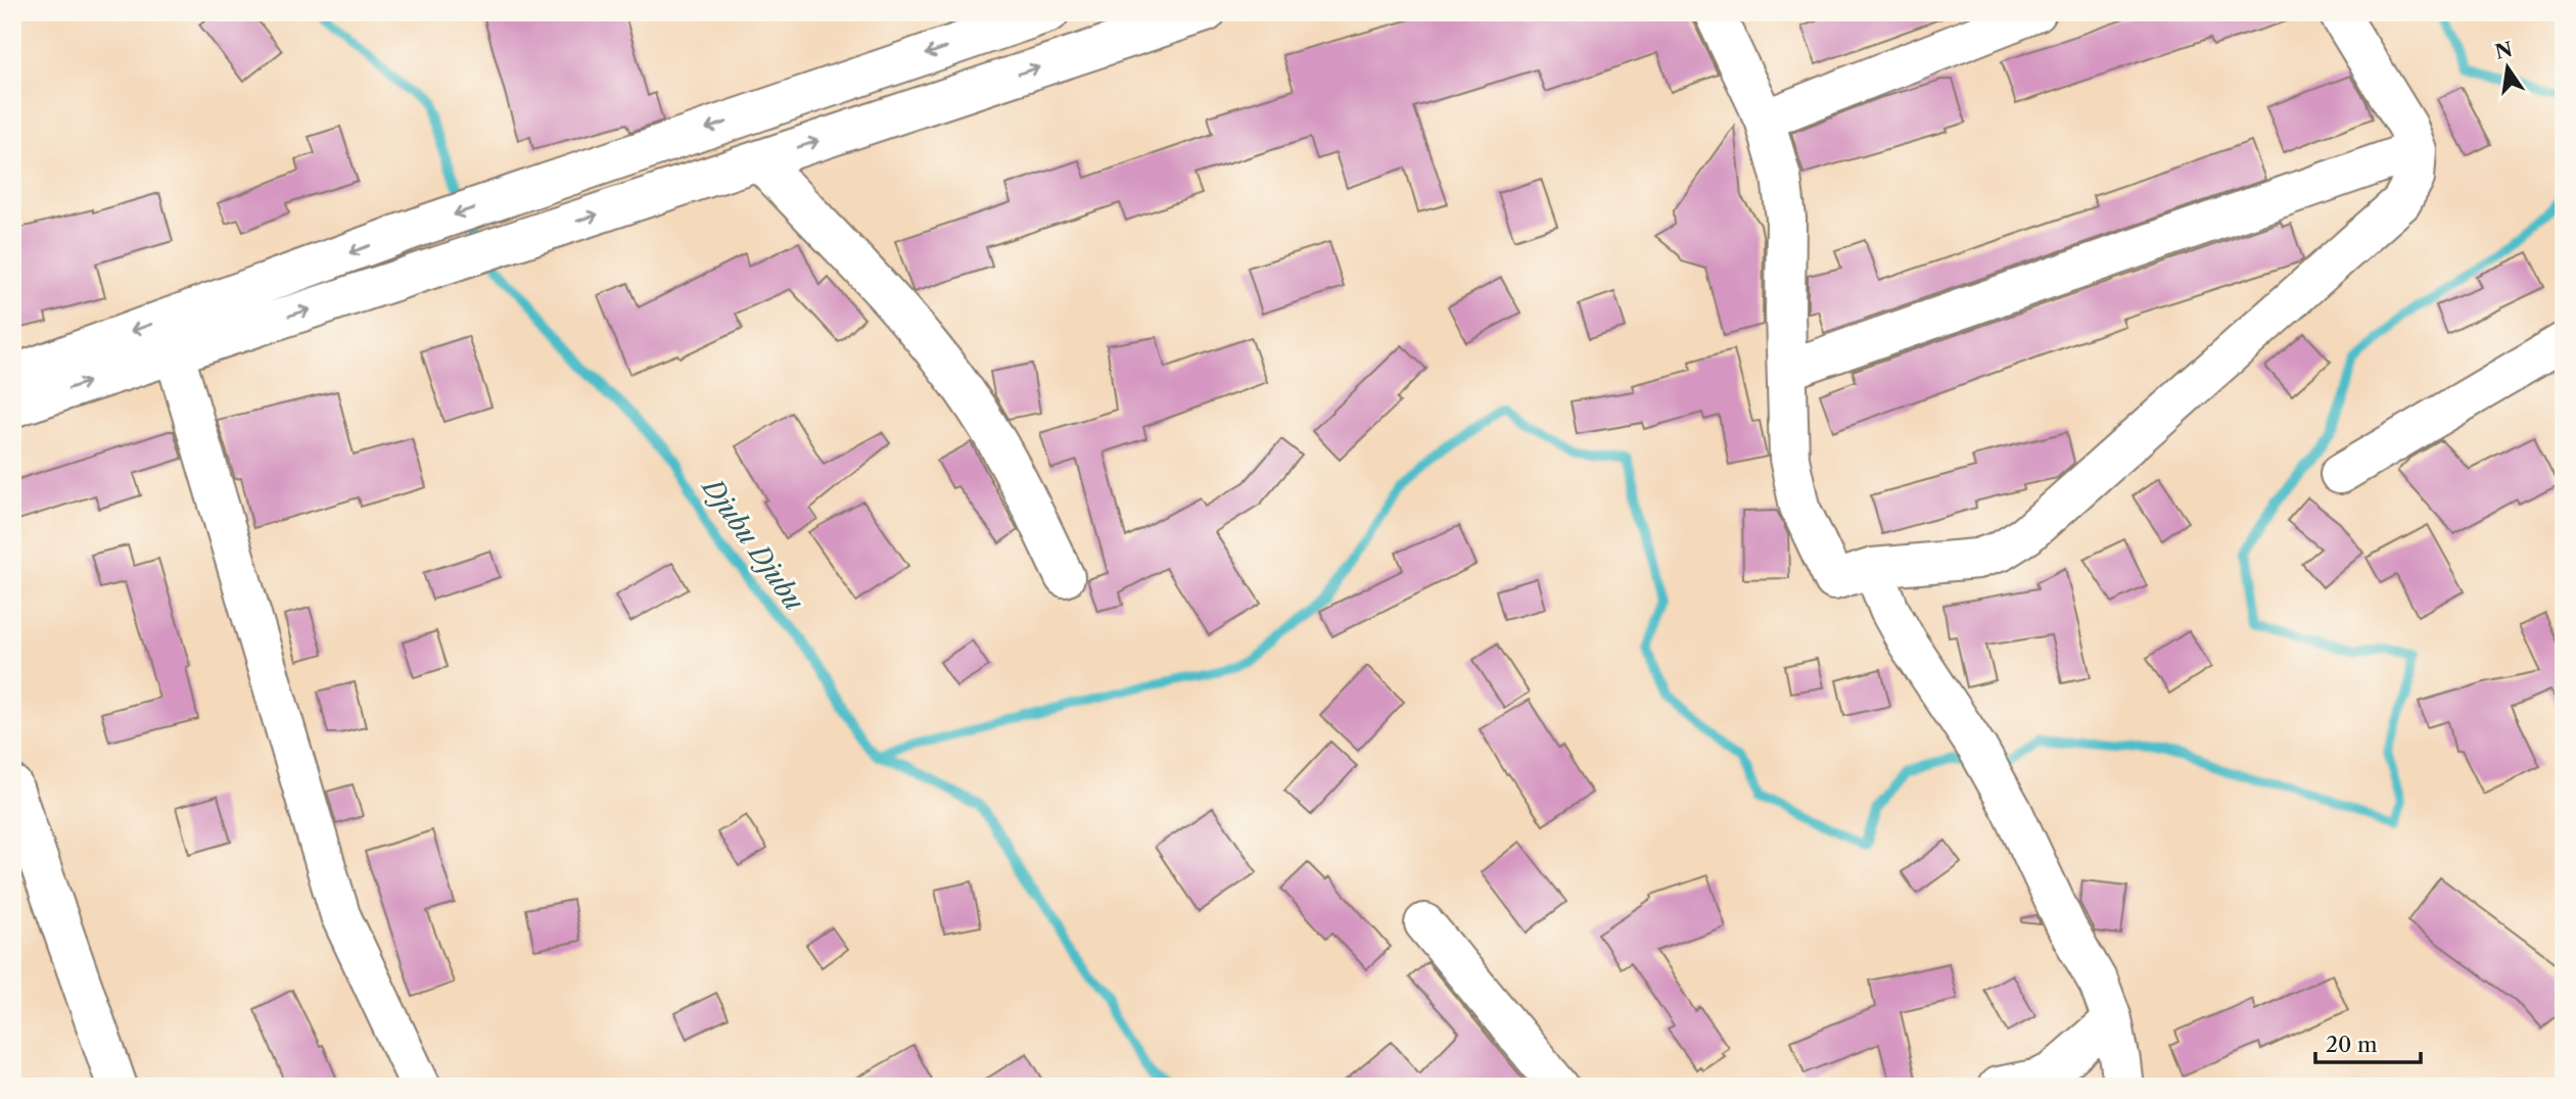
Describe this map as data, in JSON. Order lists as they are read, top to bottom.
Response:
{
  "water": ["Djubu Djubu"],
  "scale_bar": "20 m",
  "north": "top"
}
